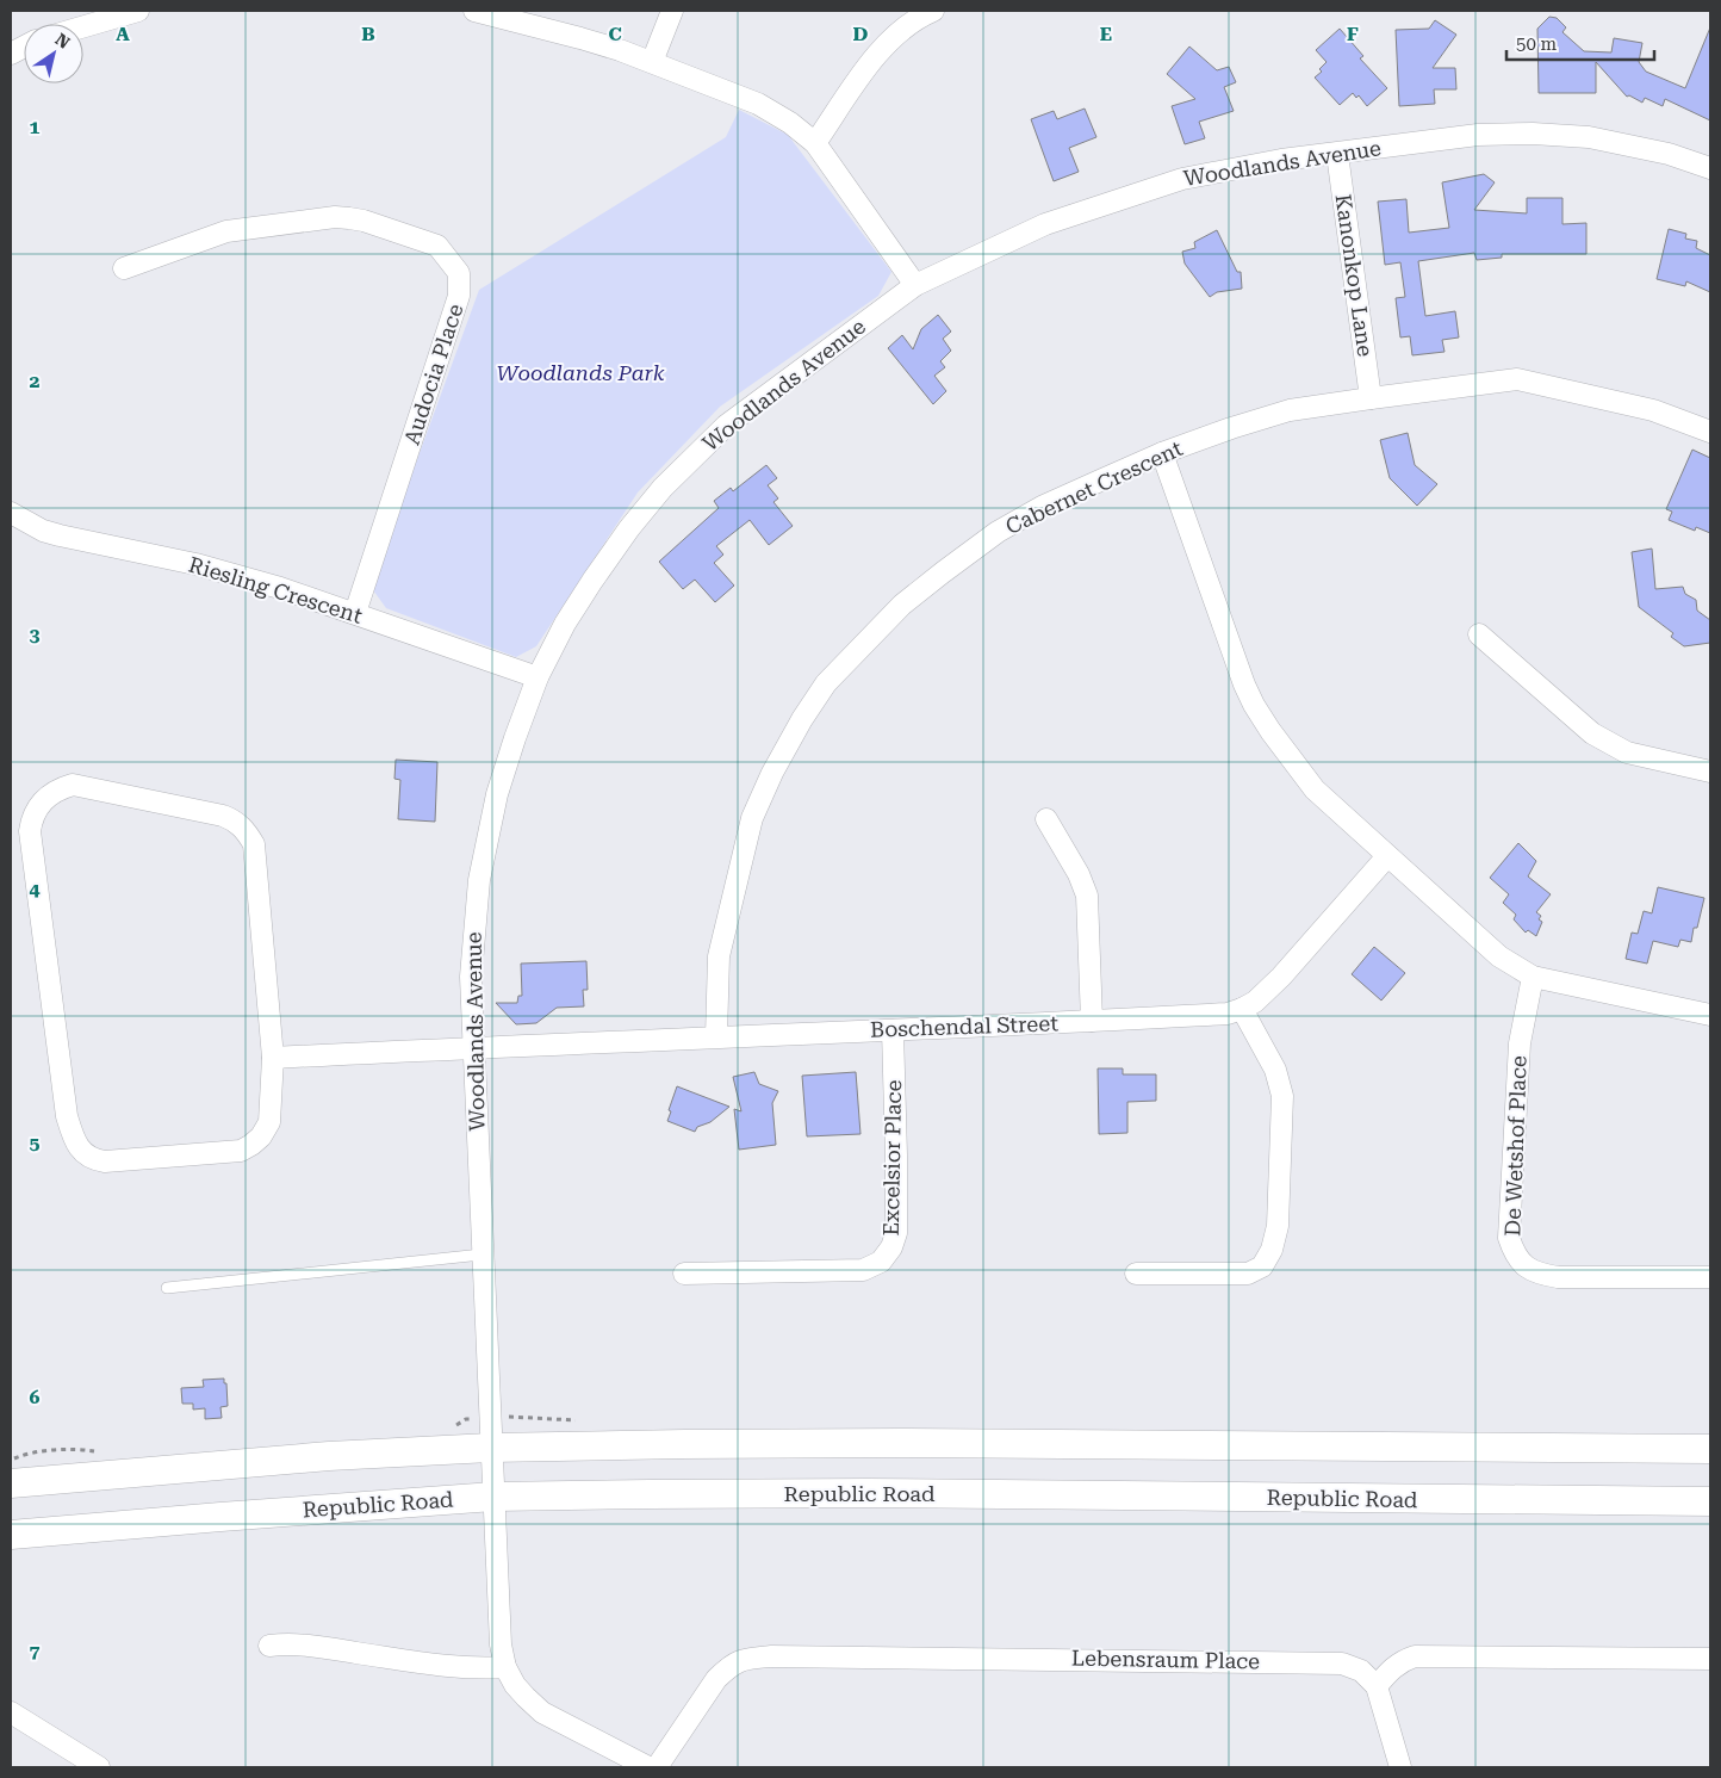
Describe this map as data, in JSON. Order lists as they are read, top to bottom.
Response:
{
  "streets": {
    "main road": ["Republic Road"],
    "street": [
      "Woodlands Avenue",
      "Kanonkop Lane",
      "Audocia Place",
      "Cabernet Crescent",
      "Riesling Crescent",
      "Boschendal Street",
      "De Wetshof Place",
      "Excelsior Place",
      "Lebensraum Place"
    ]
  },
  "crossings": [
    ["Woodlands Avenue", "Kanonkop Lane"],
    ["Woodlands Avenue", "Riesling Crescent"],
    ["Woodlands Avenue", "Boschendal Street"],
    ["Woodlands Avenue", "Republic Road"],
    ["Kanonkop Lane", "Cabernet Crescent"],
    ["Audocia Place", "Riesling Crescent"],
    ["Cabernet Crescent", "Boschendal Street"],
    ["Boschendal Street", "Excelsior Place"]
  ],
  "parks": ["Woodlands Park"],
  "scale_bar": "50 m",
  "north": "top right",
  "grid": {
    "columns": [
      "A",
      "B",
      "C",
      "D",
      "E",
      "F"
    ],
    "rows": [
      "1",
      "2",
      "3",
      "4",
      "5",
      "6",
      "7"
    ]
  }
}
